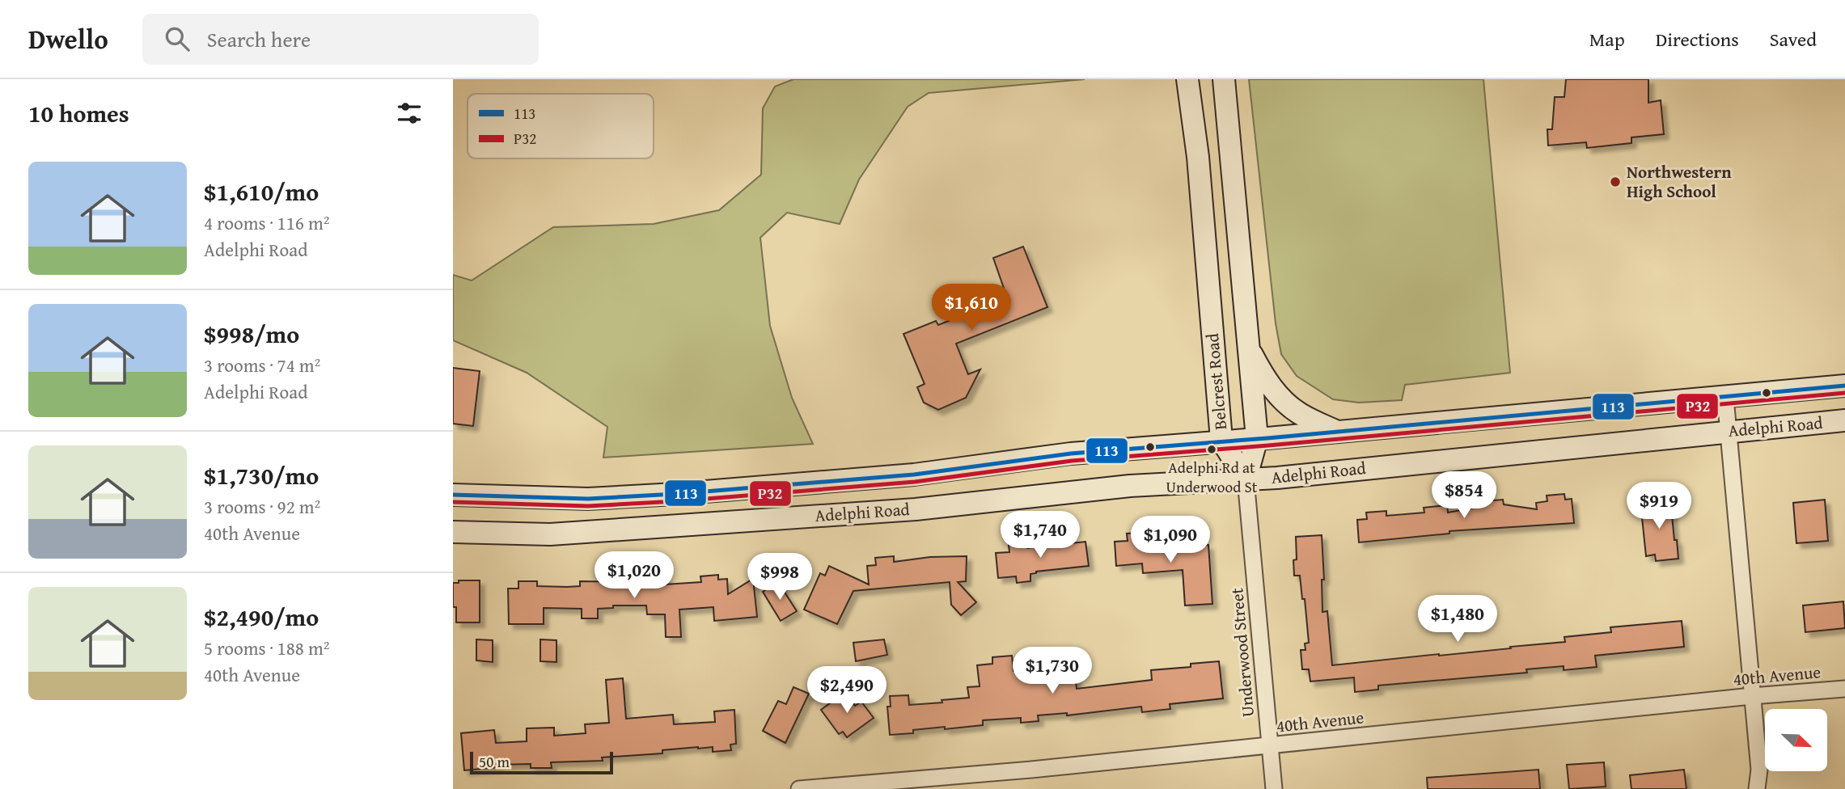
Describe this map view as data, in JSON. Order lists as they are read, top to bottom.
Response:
{
  "streets": {
    "main road": ["Belcrest Road", "Adelphi Road"],
    "street": ["Underwood Street", "40th Avenue"]
  },
  "crossings": [
    ["Belcrest Road", "Adelphi Road"],
    ["Belcrest Road", "Underwood Street"],
    ["Adelphi Road", "Underwood Street"],
    ["Underwood Street", "40th Avenue"]
  ],
  "places": ["Northwestern High School", "Adelphi Rd at Underwood St"],
  "lines": ["transit line 113", "transit line P32"],
  "legend": ["113", "P32"],
  "scale_bar": "50 m",
  "north": "bottom right",
  "page": {
    "header": "Dwello",
    "search": "Search here",
    "nav": ["Map", "Directions", "Saved"],
    "heading": "10 homes",
    "list": [
      {
        "name": "$1,610/mo",
        "note": "4 rooms · 116 m² · Adelphi Road"
      },
      {
        "name": "$998/mo",
        "note": "3 rooms · 74 m² · Adelphi Road"
      },
      {
        "name": "$1,730/mo",
        "note": "3 rooms · 92 m² · 40th Avenue"
      },
      {
        "name": "$2,490/mo",
        "note": "5 rooms · 188 m² · 40th Avenue"
      }
    ],
    "price": [
      "$1,610",
      "$854",
      "$919",
      "$1,740",
      "$1,090",
      "$1,020",
      "$998",
      "$1,480",
      "$1,730",
      "$2,490"
    ],
    "scale": "50 m"
  }
}
